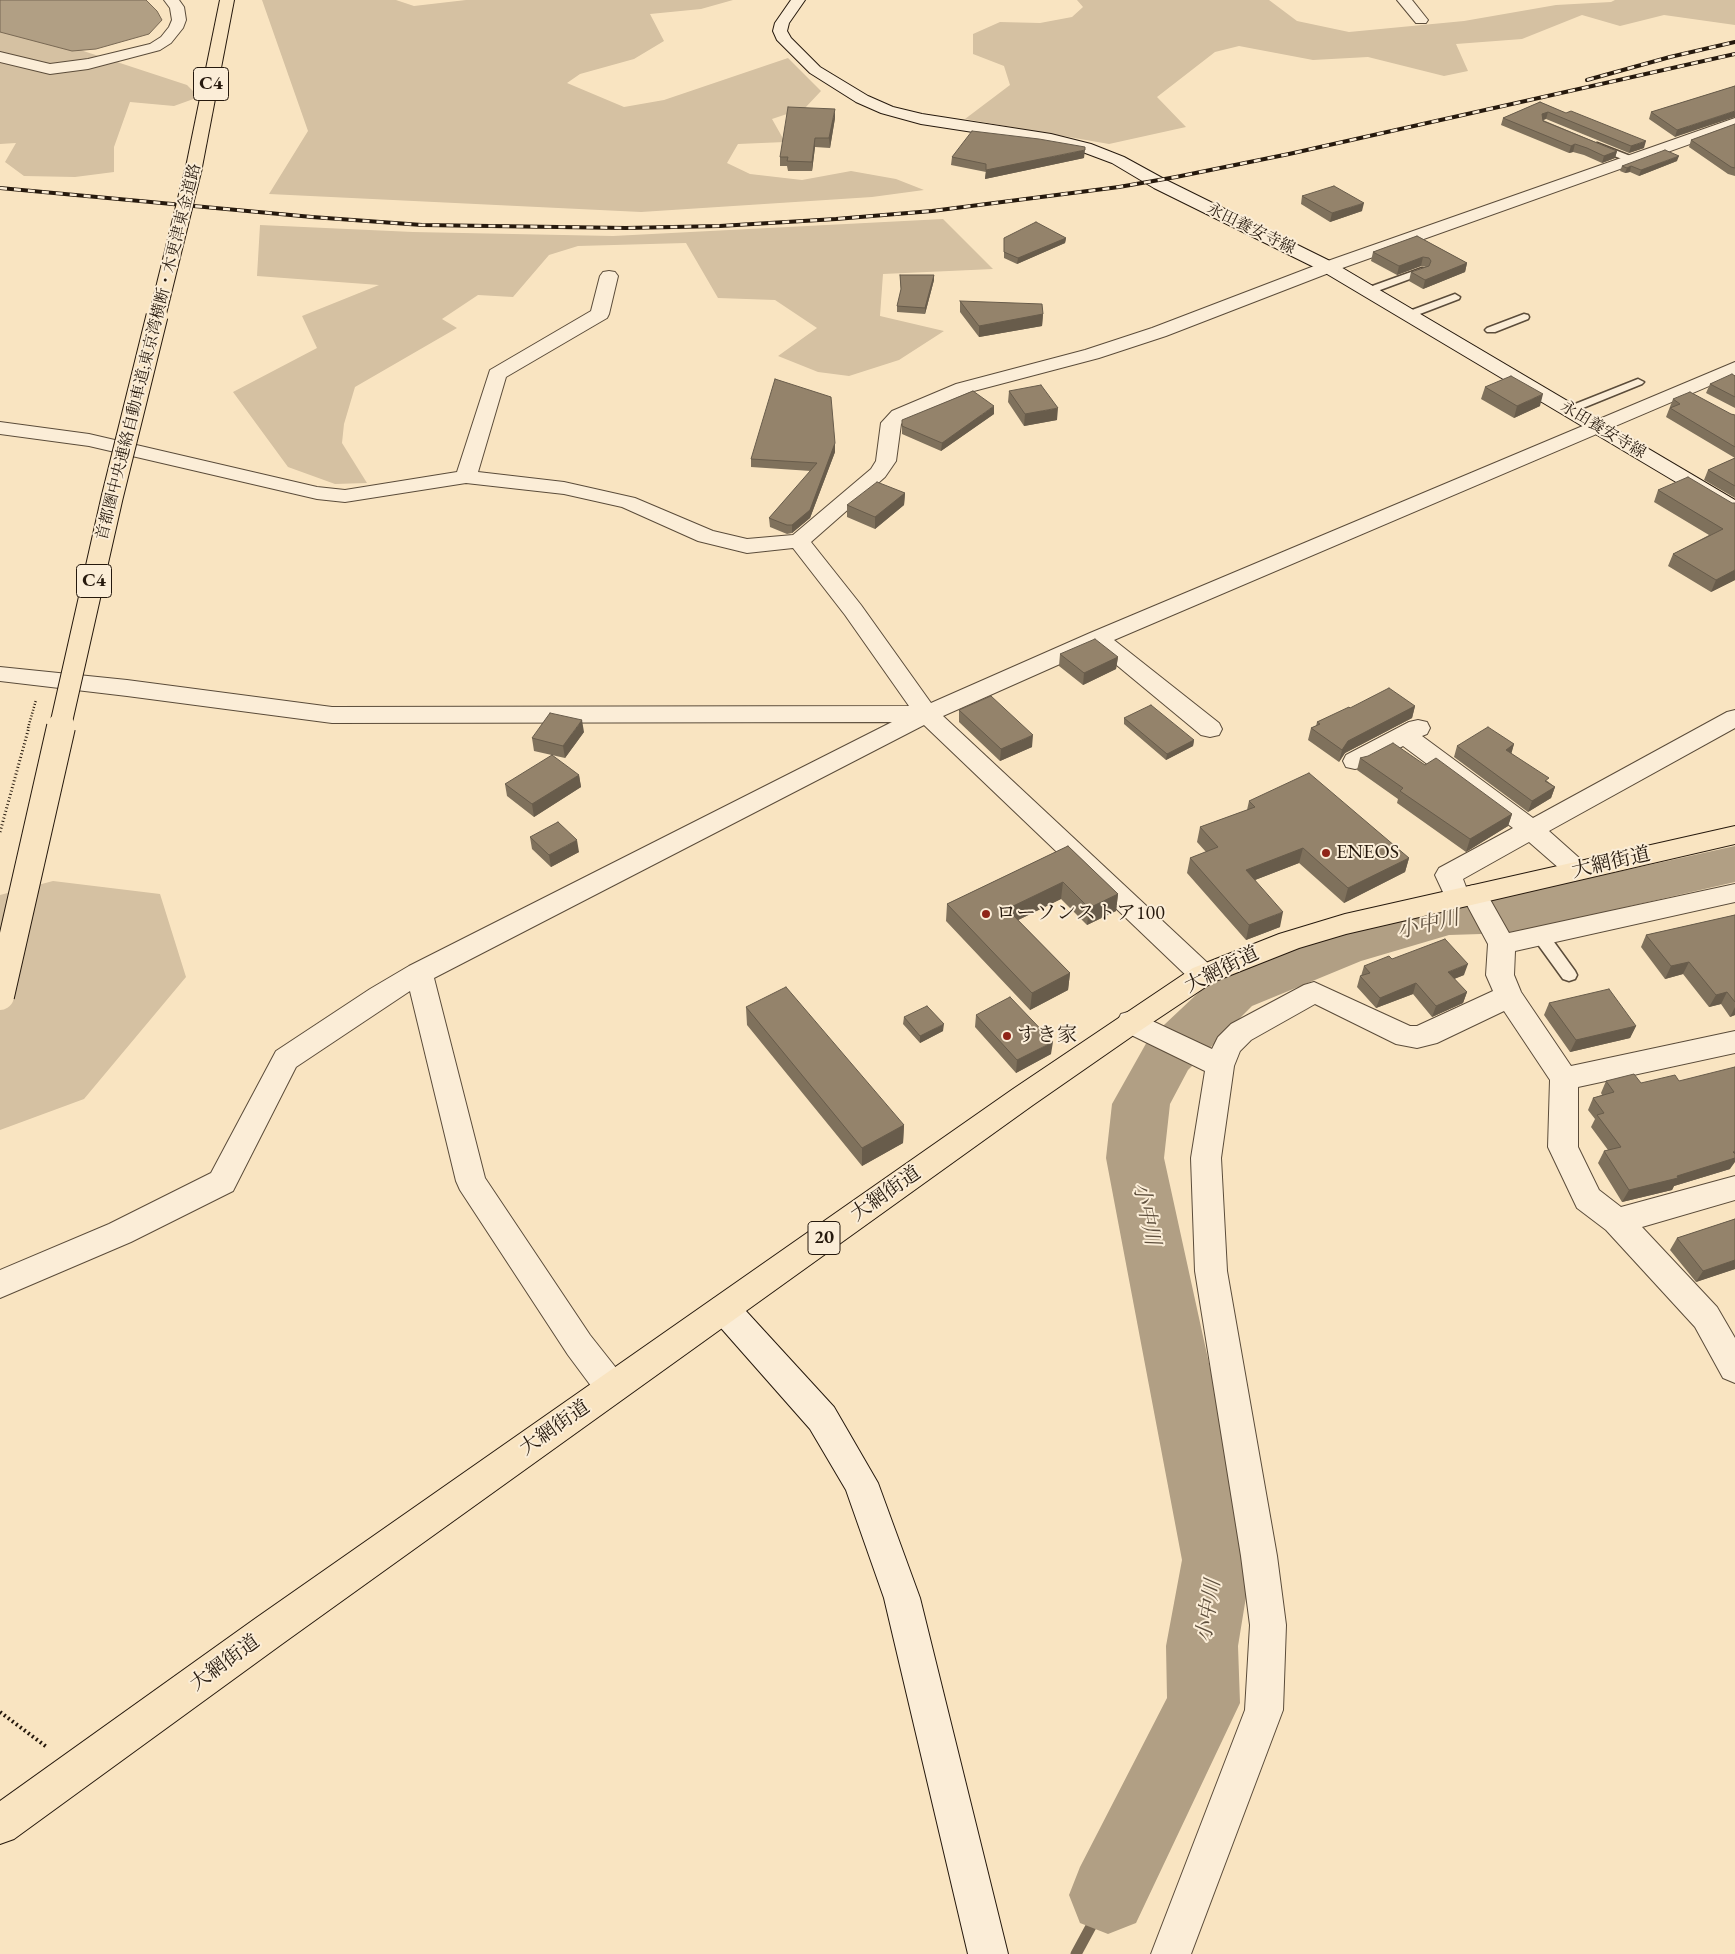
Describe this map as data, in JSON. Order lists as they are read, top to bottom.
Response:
{
  "streets": {
    "main road": [
      "C4",
      "首都圏中央連絡自動車道;東京湾横断・木更津東金道路",
      "大網街道",
      "20"
    ],
    "street": ["永田養安寺線"]
  },
  "water": ["小中川"],
  "places": ["ENEOS", "ローソンストア100", "すき家"]
}
